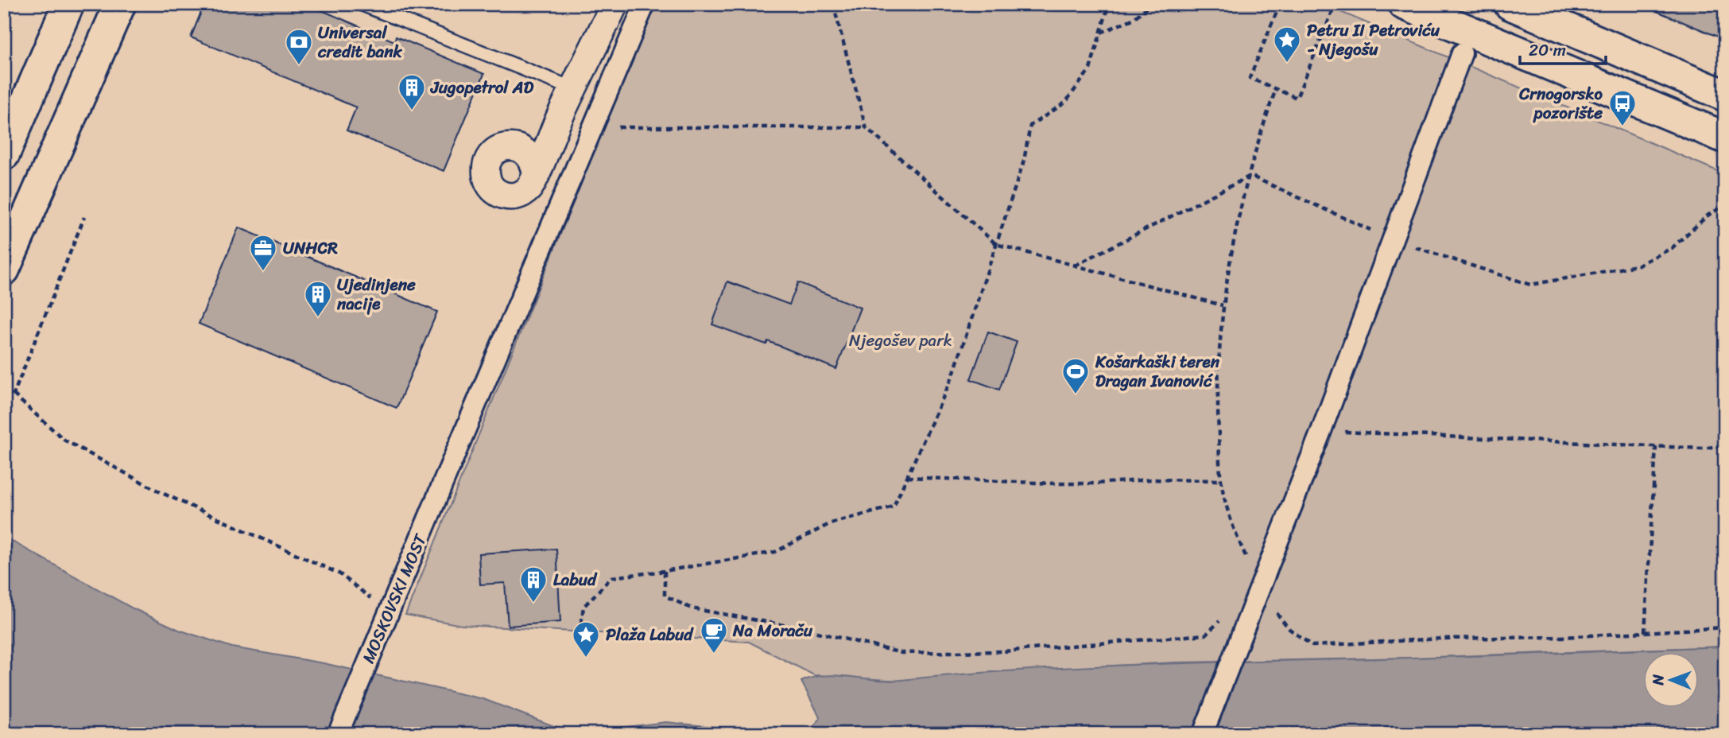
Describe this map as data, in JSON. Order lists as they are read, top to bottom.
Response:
{
  "streets": {
    "street": ["MOSKOVSKI MOST"]
  },
  "parks": ["Njegošev park"],
  "places": {
    "place": ["Petru II Petroviću - Njegošu", "Plaža Labud"],
    "bank": ["Universal credit bank"],
    "building": ["Jugopetrol AD", "Ujedinjene nacije", "Labud"],
    "bus stop": ["Crnogorsko pozorište"],
    "office": ["UNHCR"],
    "sports": ["Košarkaški teren Dragan Ivanović"],
    "cafe": ["Na Moraču"]
  },
  "scale_bar": "20 m",
  "north": "left"
}
